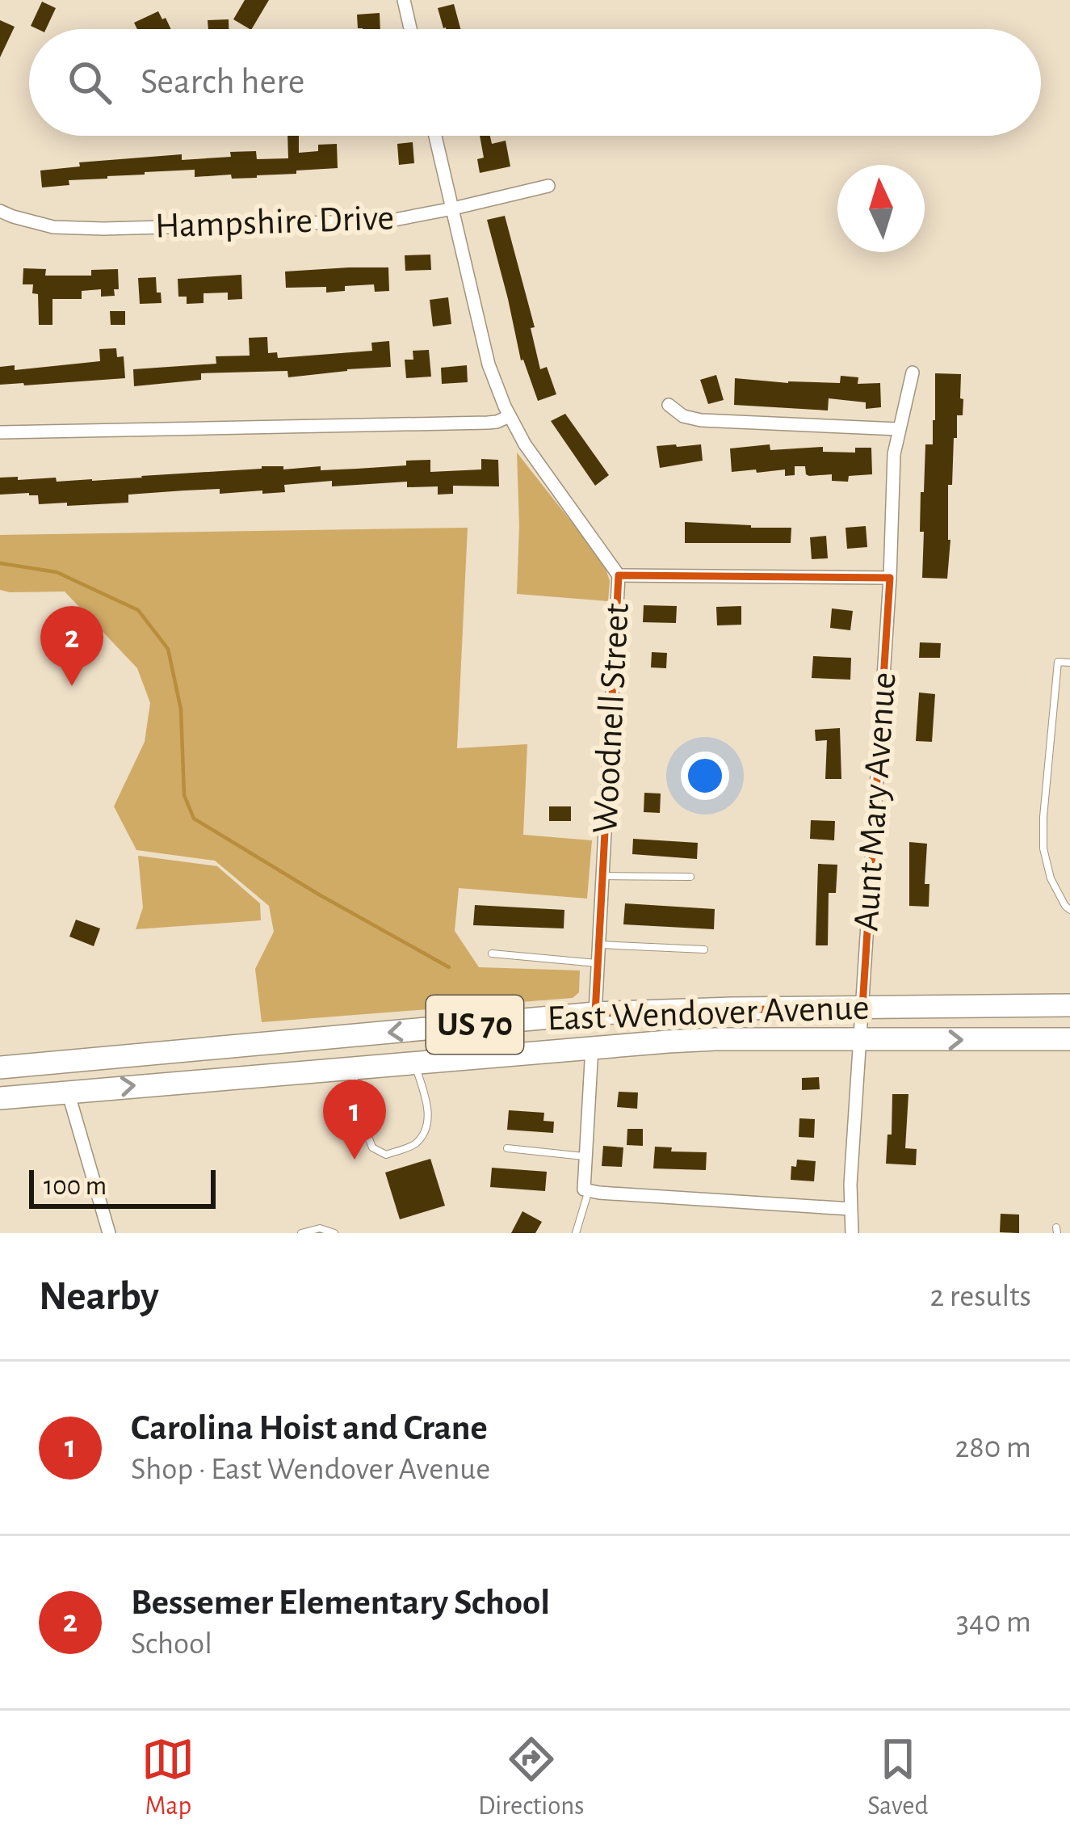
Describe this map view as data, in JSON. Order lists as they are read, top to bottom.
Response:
{
  "streets": {
    "highway": ["East Wendover Avenue", "US 70"],
    "street": ["Hampshire Drive", "Woodnell Street", "Aunt Mary Avenue"]
  },
  "crossings": [
    ["Hampshire Drive", "Woodnell Street"],
    ["Woodnell Street", "East Wendover Avenue"],
    ["Aunt Mary Avenue", "East Wendover Avenue"]
  ],
  "scale_bar": "100 m",
  "north": "top",
  "page": {
    "search": "Search here",
    "pins": ["2", "1"],
    "scale": "100 m",
    "heading": ["Nearby", "2 results"],
    "list": [
      {
        "mark": "1",
        "name": "Carolina Hoist and Crane",
        "note": "Shop · East Wendover Avenue",
        "value": "280 m"
      },
      {
        "mark": "2",
        "name": "Bessemer Elementary School",
        "note": "School",
        "value": "340 m"
      }
    ],
    "nav": ["Map", "Directions", "Saved"]
  }
}
